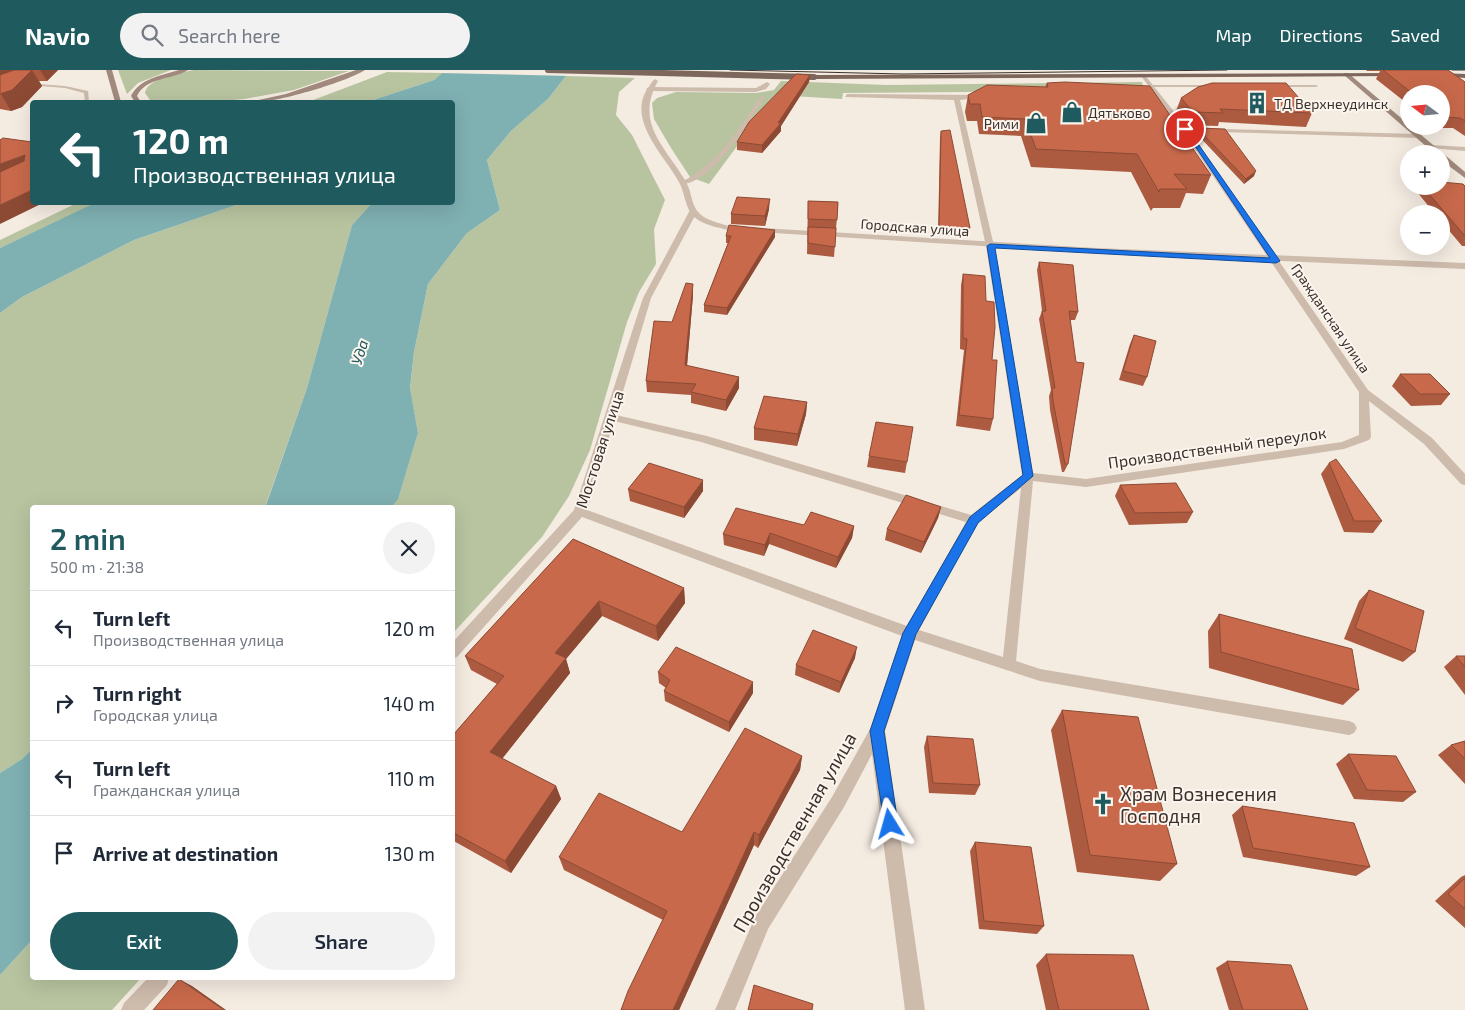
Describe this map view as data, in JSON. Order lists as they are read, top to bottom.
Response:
{
  "streets": {
    "street": [
      "Городская улица",
      "Гражданская улица",
      "Производственный переулок",
      "Мостовая улица",
      "Производственная улица"
    ]
  },
  "crossings": [
    ["Городская улица", "Гражданская улица"],
    ["Городская улица", "Мостовая улица"],
    ["Гражданская улица", "Производственный переулок"],
    ["Производственный переулок", "Производственная улица"]
  ],
  "water": ["Уда"],
  "places": {
    "building": ["ТД Верхнеудинск"],
    "shop": ["Дятьково", "Рими"],
    "church": ["Храм Вознесения Господня"]
  },
  "north": "left",
  "page": {
    "header": "Navio",
    "search": "Search here",
    "nav": ["Map", "Directions", "Saved"],
    "map_buttons": ["+", "−"],
    "turn": ["120 m", "Производственная улица"],
    "heading": ["2 min", "500 m · 21:38"],
    "list": [
      {
        "name": "Turn left",
        "note": "Производственная улица",
        "value": "120 m"
      },
      {
        "name": "Turn right",
        "note": "Городская улица",
        "value": "140 m"
      },
      {
        "name": "Turn left",
        "note": "Гражданская улица",
        "value": "110 m"
      },
      {
        "name": "Arrive at destination",
        "value": "130 m"
      }
    ],
    "buttons": ["Exit", "Share"]
  }
}
